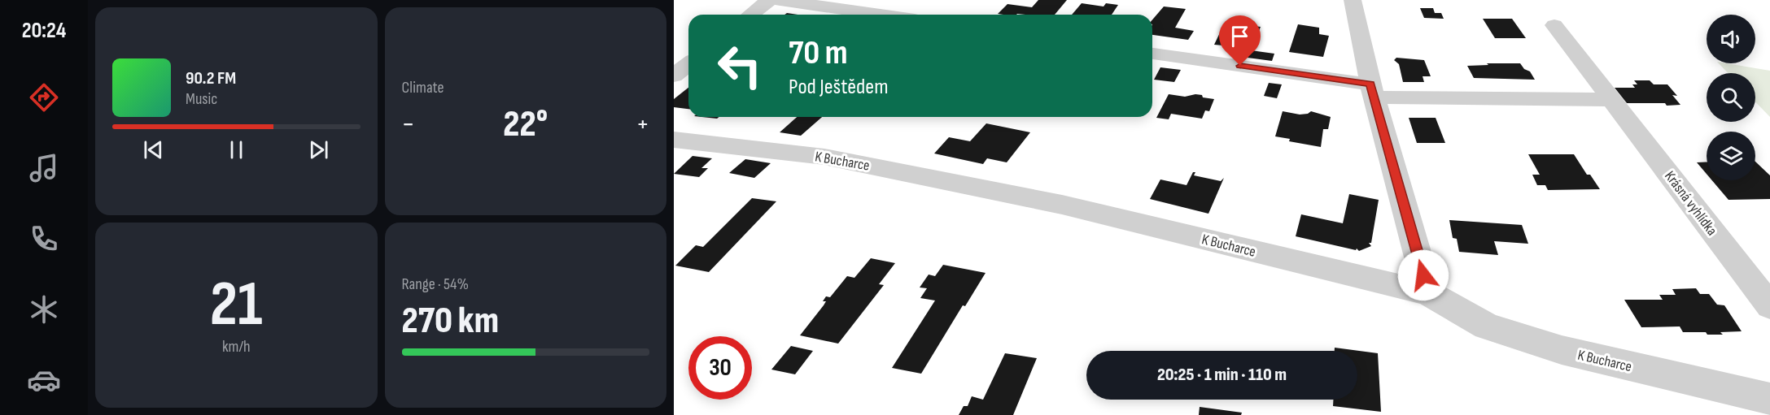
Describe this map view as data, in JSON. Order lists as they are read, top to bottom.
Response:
{
  "streets": {
    "street": ["K Bucharce", "Krásná vyhlídka"]
  },
  "page": {
    "tabs": "20:24",
    "tile": [
      "Climate",
      ["21", "km/h"],
      ["Range · 54%", "270 km"]
    ],
    "turn": ["70 m", "Pod Ještědem"],
    "song": ["90.2 FM", "Music"],
    "heat": ["−", "22°", "+"],
    "limit": "30",
    "trip": "20:25 · 1 min · 110 m"
  }
}
